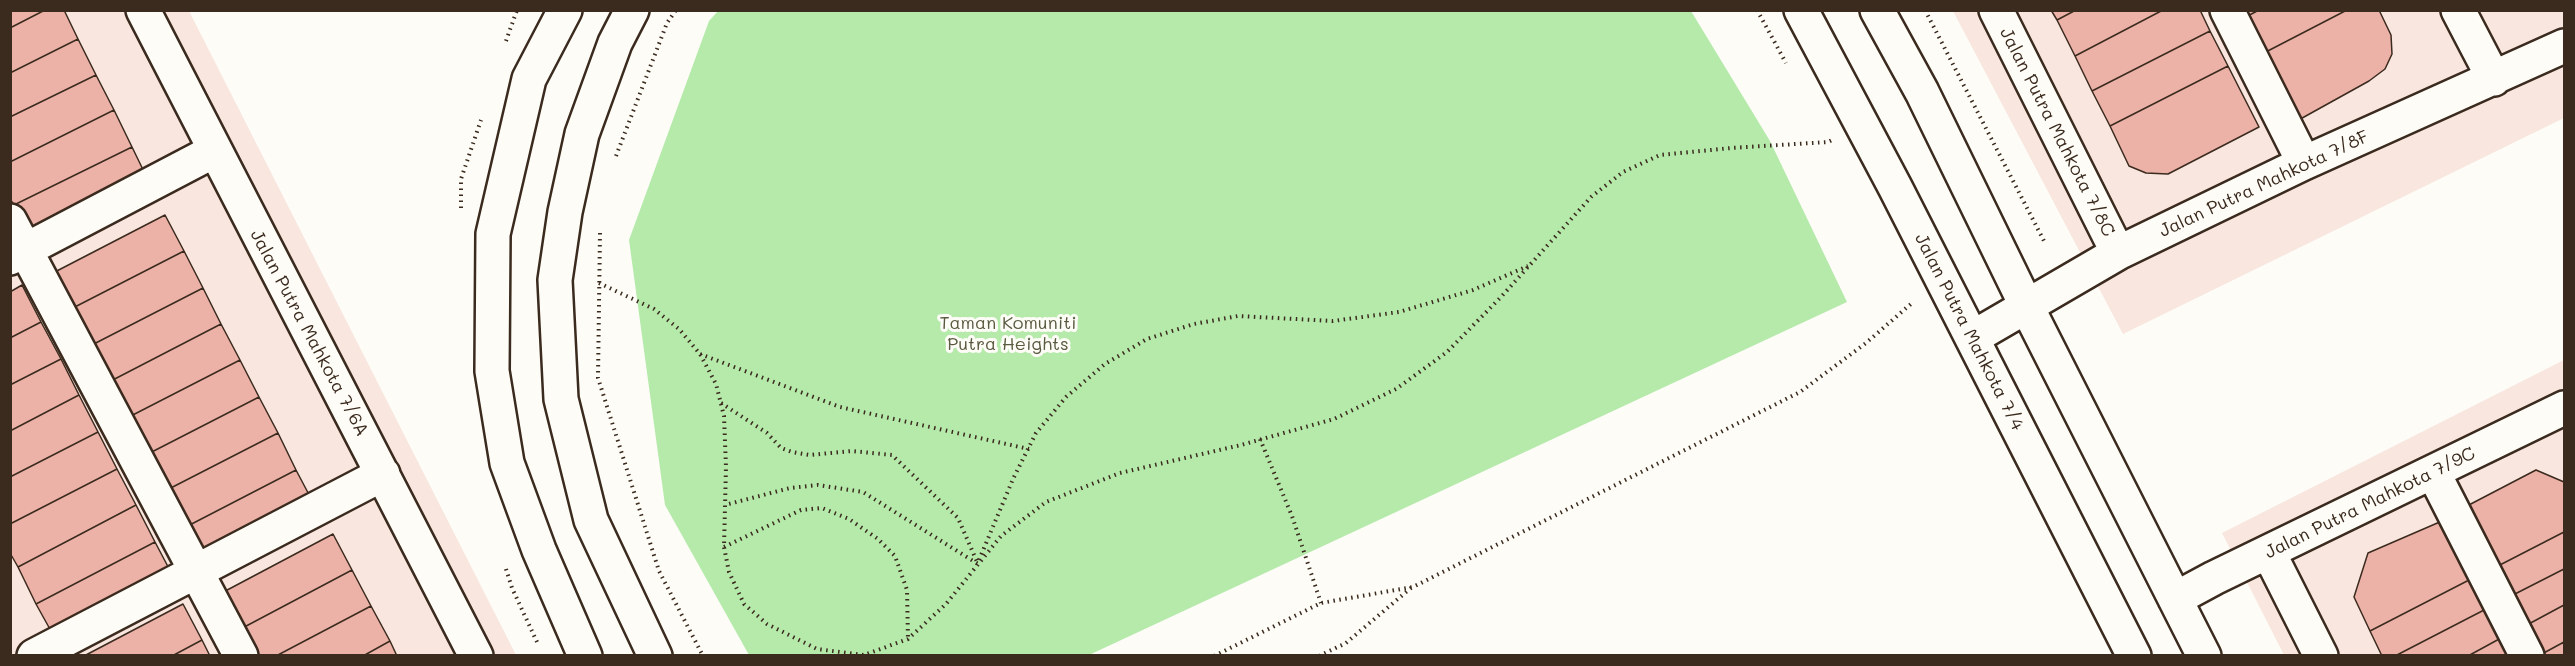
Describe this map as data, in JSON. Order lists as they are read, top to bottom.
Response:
{
  "streets": {
    "street": [
      "Jalan Putra Mahkota 7/8C",
      "Jalan Putra Mahkota 7/8F",
      "Jalan Putra Mahkota 7/4",
      "Jalan Putra Mahkota 7/6A",
      "Jalan Putra Mahkota 7/9C"
    ]
  },
  "crossings": [
    ["Jalan Putra Mahkota 7/8C", "Jalan Putra Mahkota 7/8F"],
    ["Jalan Putra Mahkota 7/8F", "Jalan Putra Mahkota 7/4"]
  ],
  "parks": ["Taman Komuniti Putra Heights"]
}
